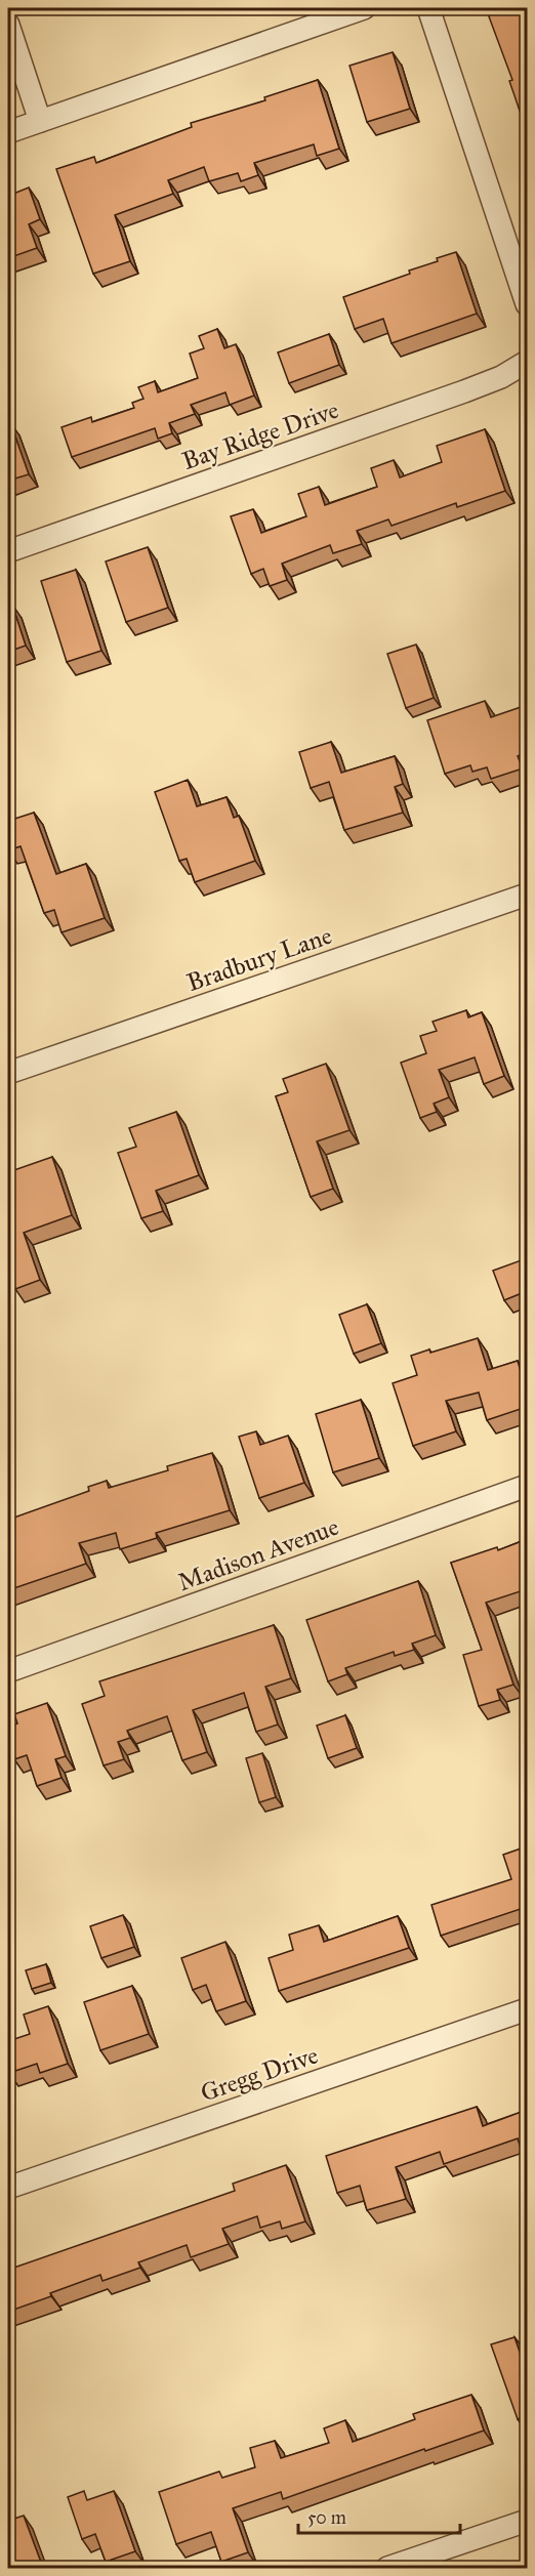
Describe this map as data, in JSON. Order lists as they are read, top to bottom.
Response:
{
  "streets": {
    "street": [
      "Bay Ridge Drive",
      "Bradbury Lane",
      "Madison Avenue",
      "Gregg Drive"
    ]
  },
  "scale_bar": "50 m"
}
